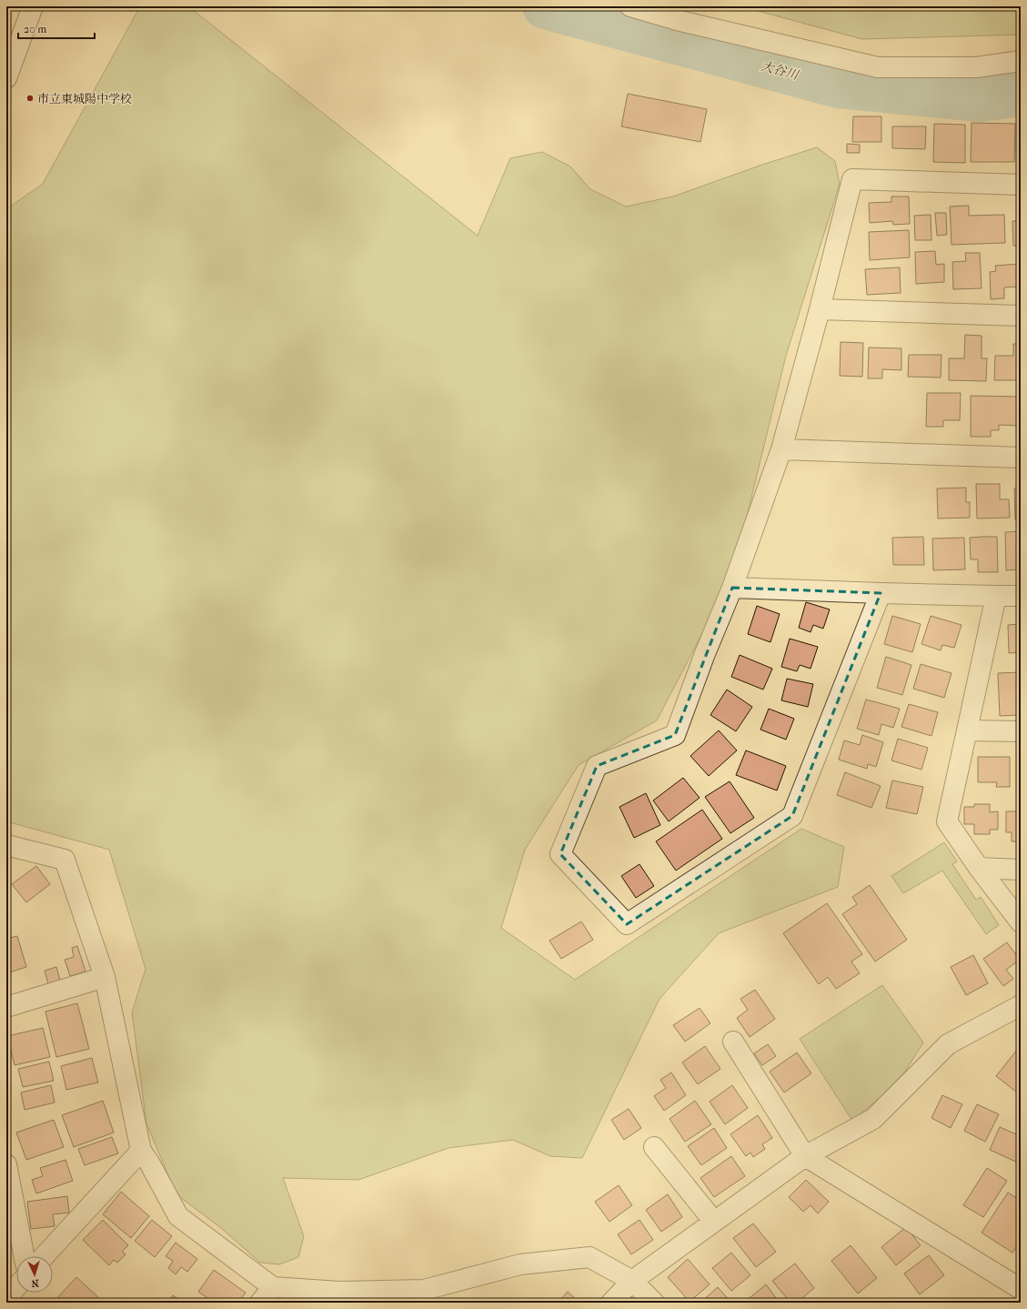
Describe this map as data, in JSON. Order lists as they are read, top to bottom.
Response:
{
  "water": ["大谷川"],
  "places": ["市立東城陽中学校"],
  "scale_bar": "20 m",
  "north": "bottom"
}
